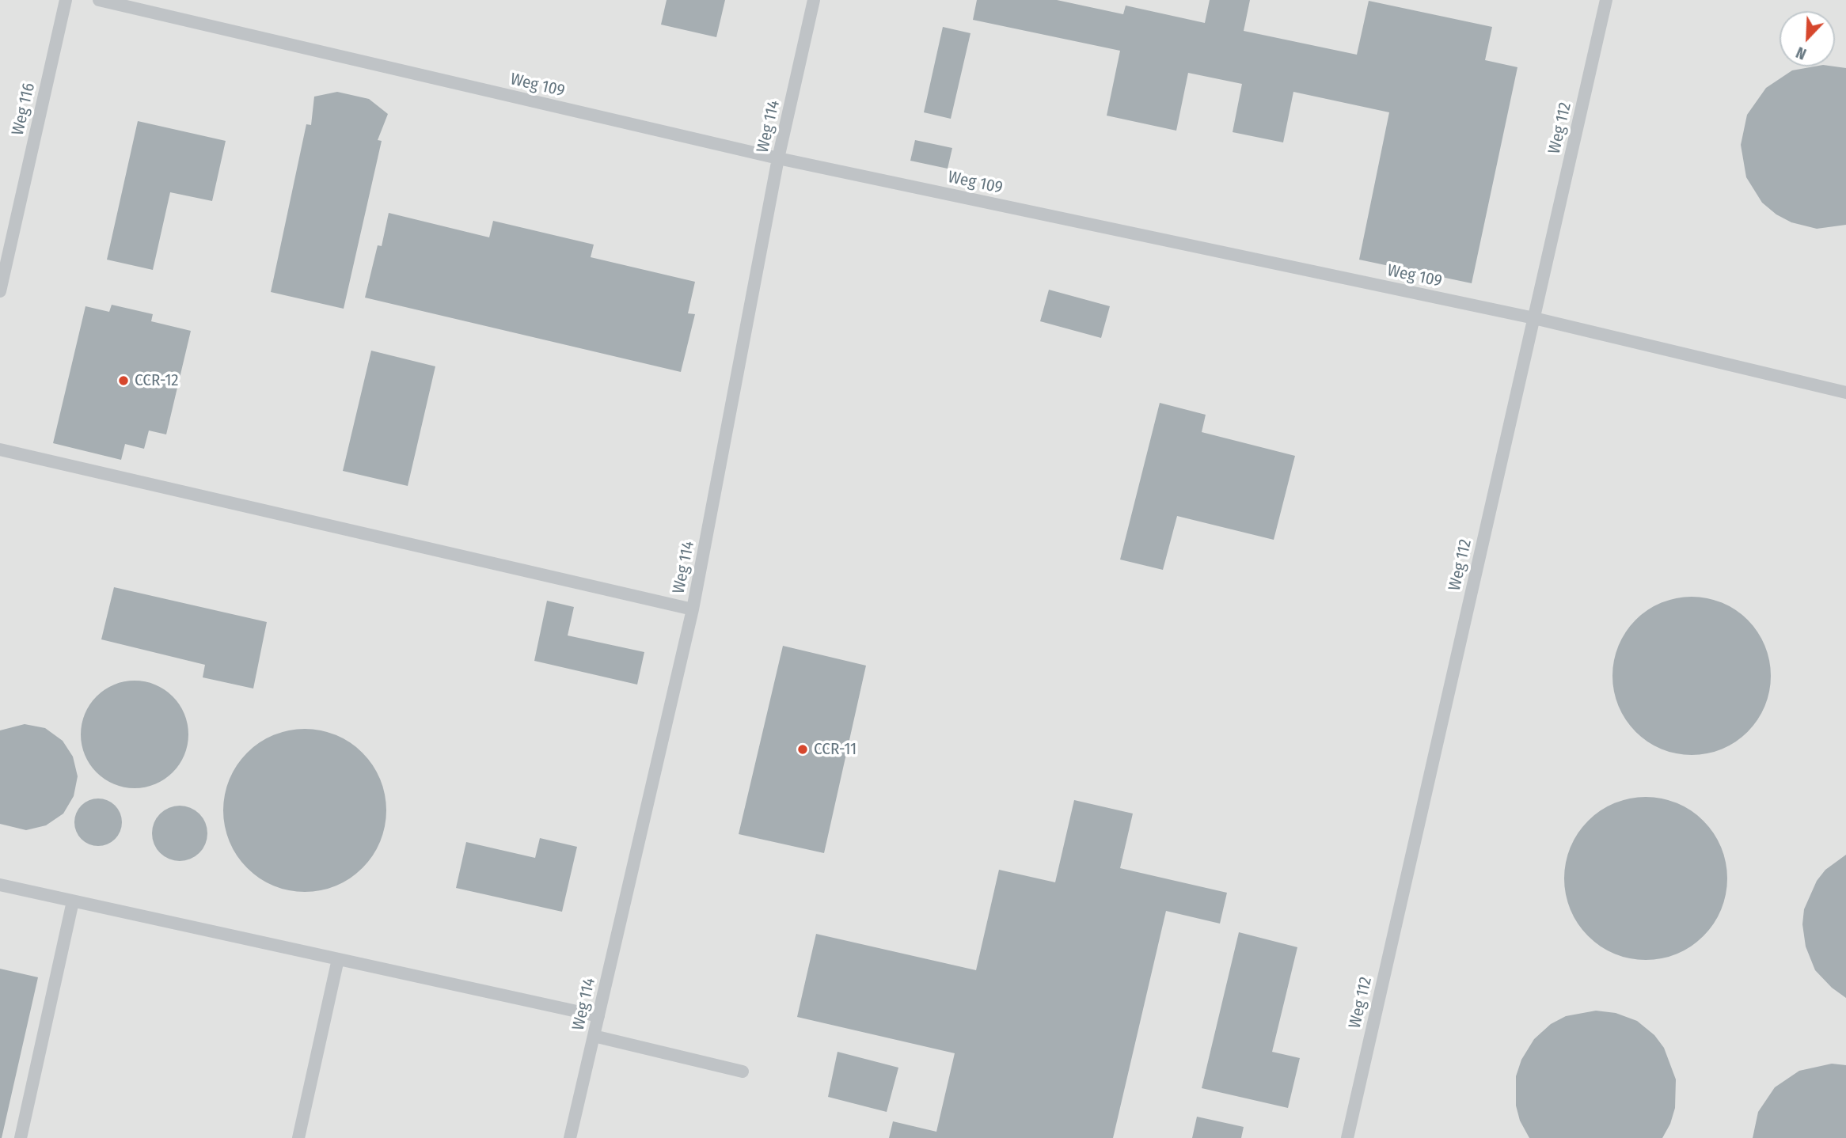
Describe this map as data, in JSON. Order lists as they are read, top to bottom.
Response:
{
  "streets": {
    "lane": [
      "Weg 109",
      "Weg 116",
      "Weg 114",
      "Weg 112"
    ]
  },
  "crossings": [
    ["Weg 109", "Weg 114"],
    ["Weg 109", "Weg 112"]
  ],
  "places": ["CCR-12", "CCR-11"],
  "north": "bottom left"
}
